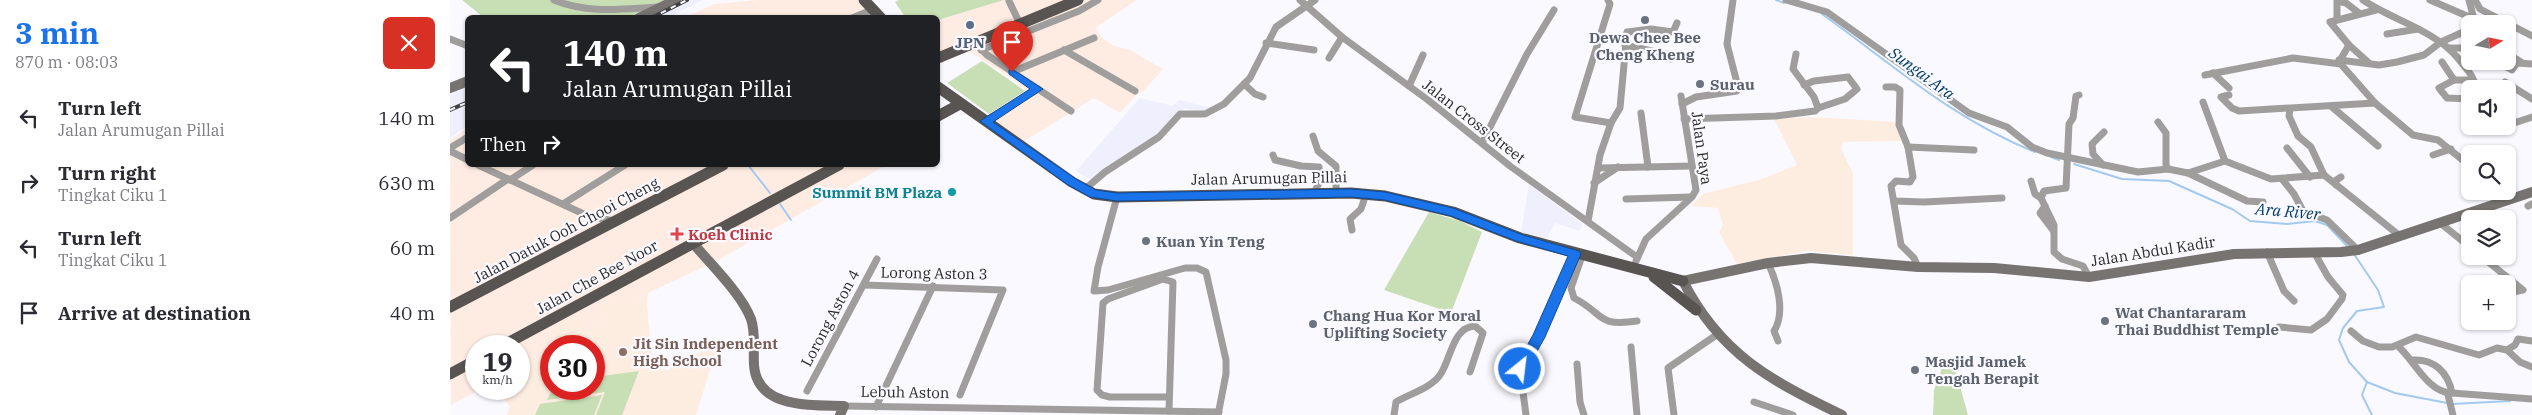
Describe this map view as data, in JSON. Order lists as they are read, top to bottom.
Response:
{
  "streets": {
    "main road": [
      "Jalan Arumugan Pillai",
      "Jalan Datuk Ooh Chooi Cheng",
      "Jalan Abdul Kadir",
      "Jalan Che Bee Noor",
      "Lebuh Aston"
    ],
    "street": [
      "Jalan Cross Street",
      "Jalan Paya",
      "Lorong Aston 3",
      "Lorong Aston 4"
    ]
  },
  "crossings": [
    ["Jalan Cross Street", "Jalan Paya"],
    ["Jalan Cross Street", "Jalan Arumugan Pillai"],
    ["Jalan Paya", "Jalan Arumugan Pillai"],
    ["Jalan Arumugan Pillai", "Jalan Abdul Kadir"],
    ["Lorong Aston 3", "Lorong Aston 4"],
    ["Jalan Che Bee Noor", "Lebuh Aston"]
  ],
  "water": ["Sungai Ara", "Ara River"],
  "places": {
    "other": [
      "Dewa Chee Bee Cheng Kheng",
      "JPN",
      "Surau",
      "Summit BM Plaza",
      "Kuan Yin Teng",
      "Wat Chantararam Thai Buddhist Temple",
      "Chang Hua Kor Moral Uplifting Society",
      "Jit Sin Independent High School",
      "Masjid Jamek Tengah Berapit"
    ],
    "health": ["Koeh Clinic"]
  },
  "north": "right",
  "page": {
    "heading": ["3 min", "870 m · 08:03"],
    "map_buttons": "+",
    "turn": ["140 m", "Jalan Arumugan Pillai"],
    "list": [
      {
        "name": "Turn left",
        "note": "Jalan Arumugan Pillai",
        "value": "140 m"
      },
      {
        "name": "Turn right",
        "note": "Tingkat Ciku 1",
        "value": "630 m"
      },
      {
        "name": "Turn left",
        "note": "Tingkat Ciku 1",
        "value": "60 m"
      },
      {
        "name": "Arrive at destination",
        "value": "40 m"
      }
    ],
    "then": "Then",
    "speed": "19 km/h",
    "limit": "30"
  }
}
